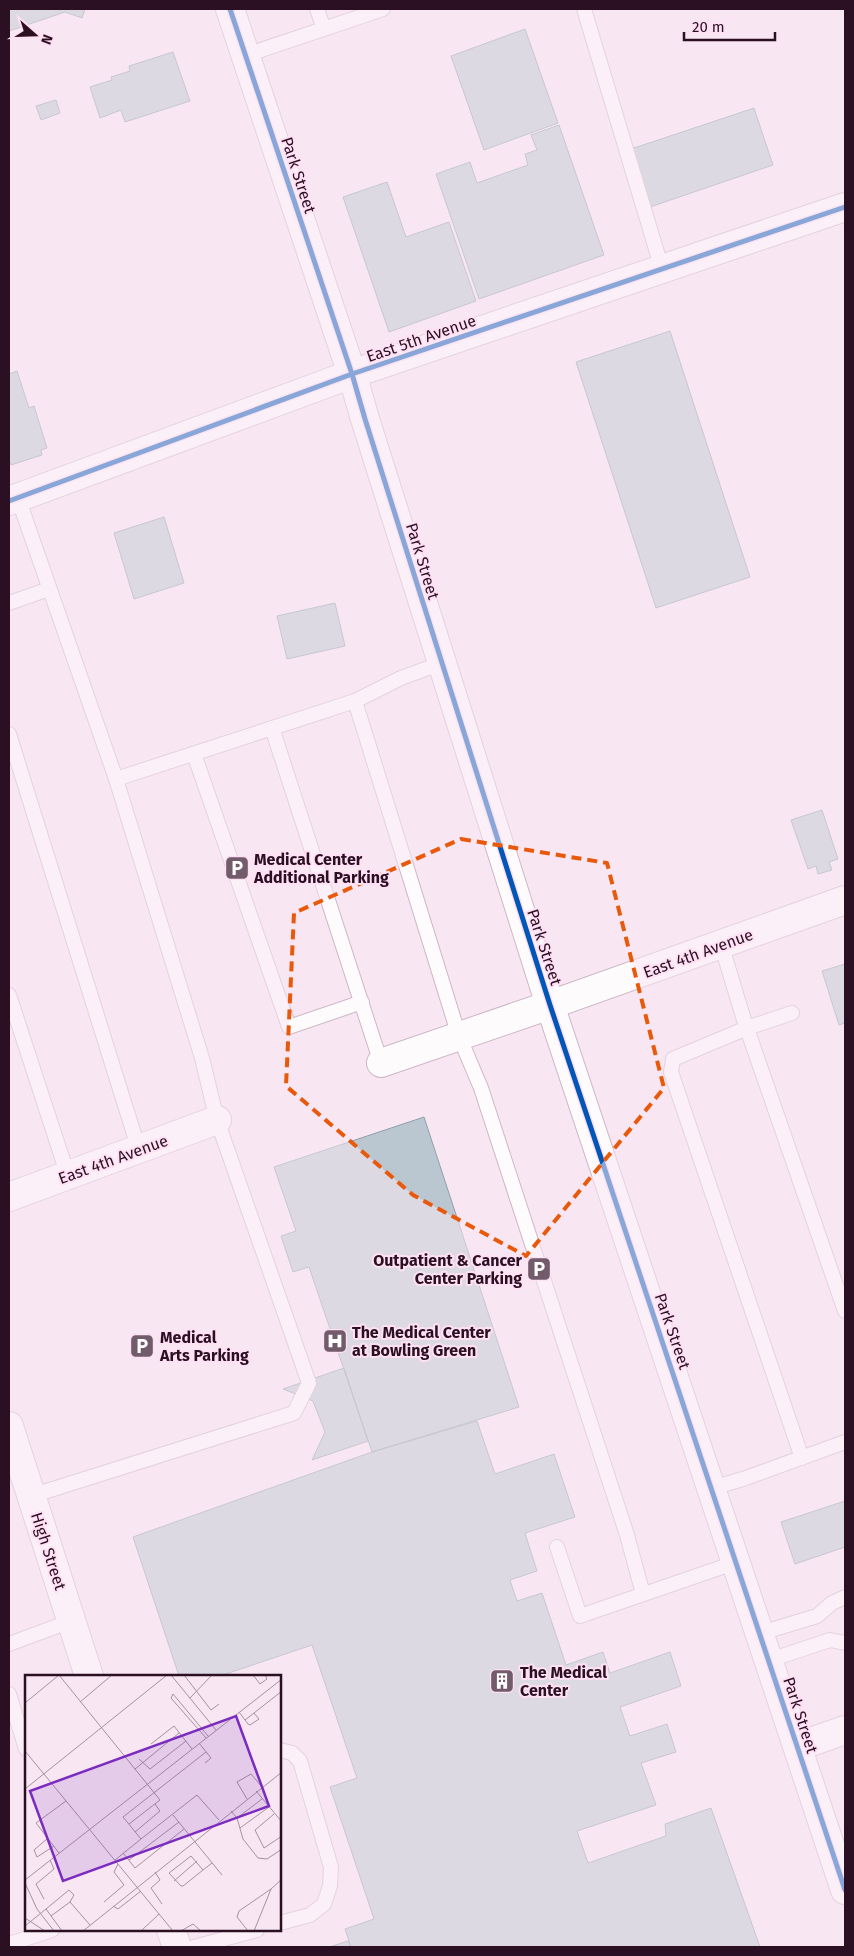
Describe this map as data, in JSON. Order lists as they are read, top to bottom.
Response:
{
  "streets": {
    "street": [
      "Park Street",
      "East 5th Avenue",
      "East 4th Avenue",
      "High Street"
    ]
  },
  "crossings": [
    ["Park Street", "East 5th Avenue"],
    ["Park Street", "East 4th Avenue"]
  ],
  "places": {
    "parking": ["Medical Center Additional Parking", "Outpatient & Cancer Center Parking", "Medical Arts Parking"],
    "hospital": ["The Medical Center at Bowling Green"],
    "building": ["The Medical Center"]
  },
  "scale_bar": "20 m",
  "north": "right"
}
